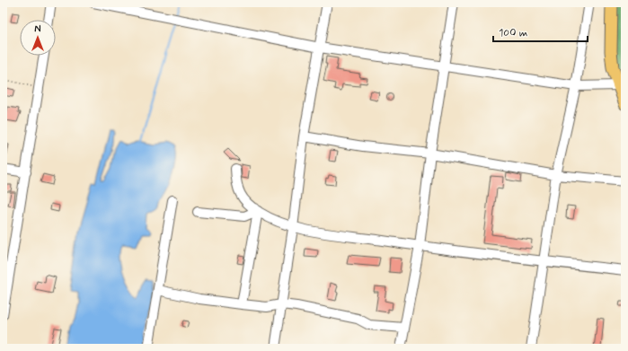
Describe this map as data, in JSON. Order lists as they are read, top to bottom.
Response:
{
  "scale_bar": "100 m",
  "north": "top"
}
